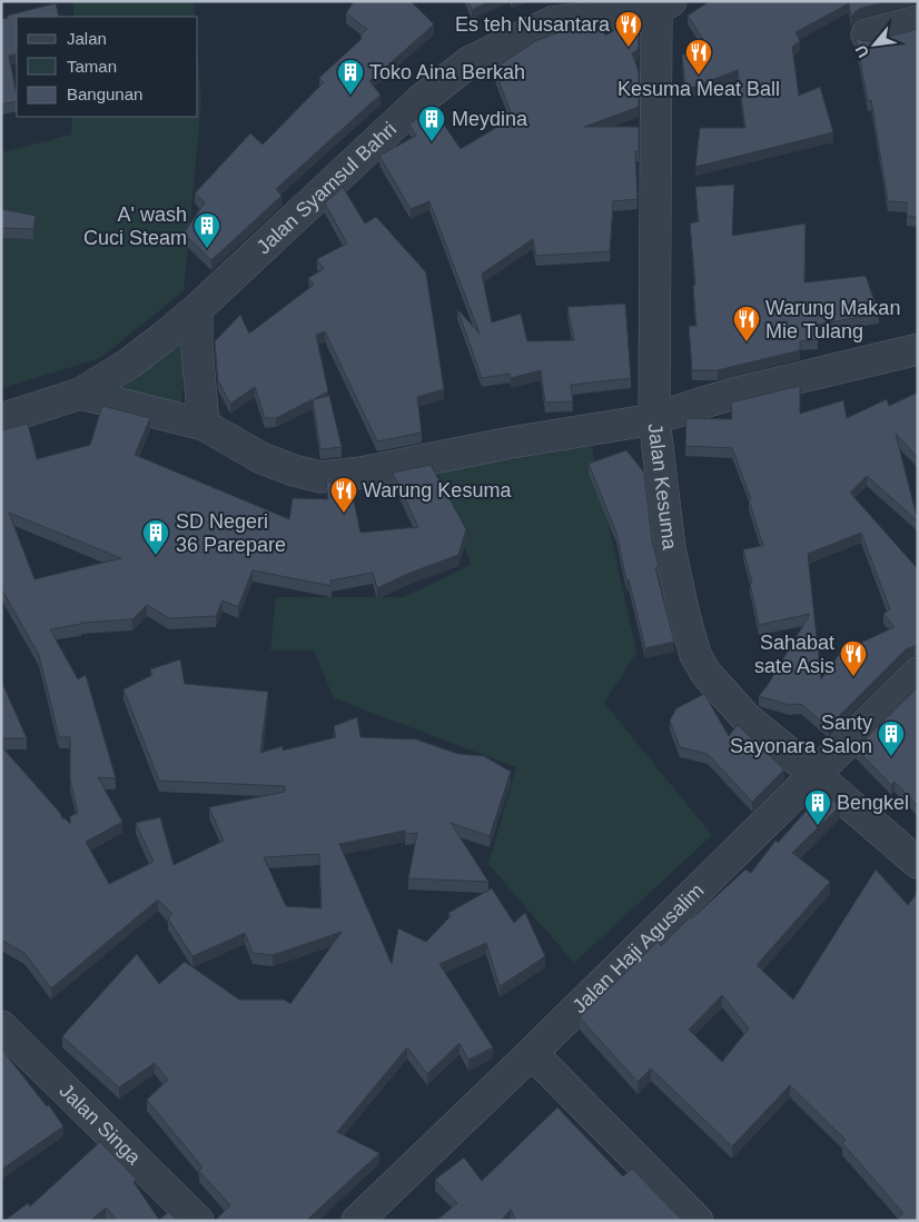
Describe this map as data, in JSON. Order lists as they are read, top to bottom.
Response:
{
  "streets": {
    "street": [
      "Jalan Syamsul Bahri",
      "Jalan Kesuma",
      "Jalan Haji Agusalim",
      "Jalan Singa"
    ]
  },
  "crossings": [
    ["Jalan Syamsul Bahri", "Jalan Kesuma"],
    ["Jalan Kesuma", "Jalan Haji Agusalim"]
  ],
  "places": {
    "restaurant": [
      "Es teh Nusantara",
      "Kesuma Meat Ball",
      "Warung Makan Mie Tulang",
      "Warung Kesuma",
      "Sahabat sate Asis"
    ],
    "building": [
      "Toko Aina Berkah",
      "Meydina",
      "A' wash Cuci Steam",
      "SD Negeri 36 Parepare",
      "Santy Sayonara Salon",
      "Bengkel"
    ]
  },
  "legend": ["Jalan", "Taman", "Bangunan"],
  "north": "bottom left"
}
